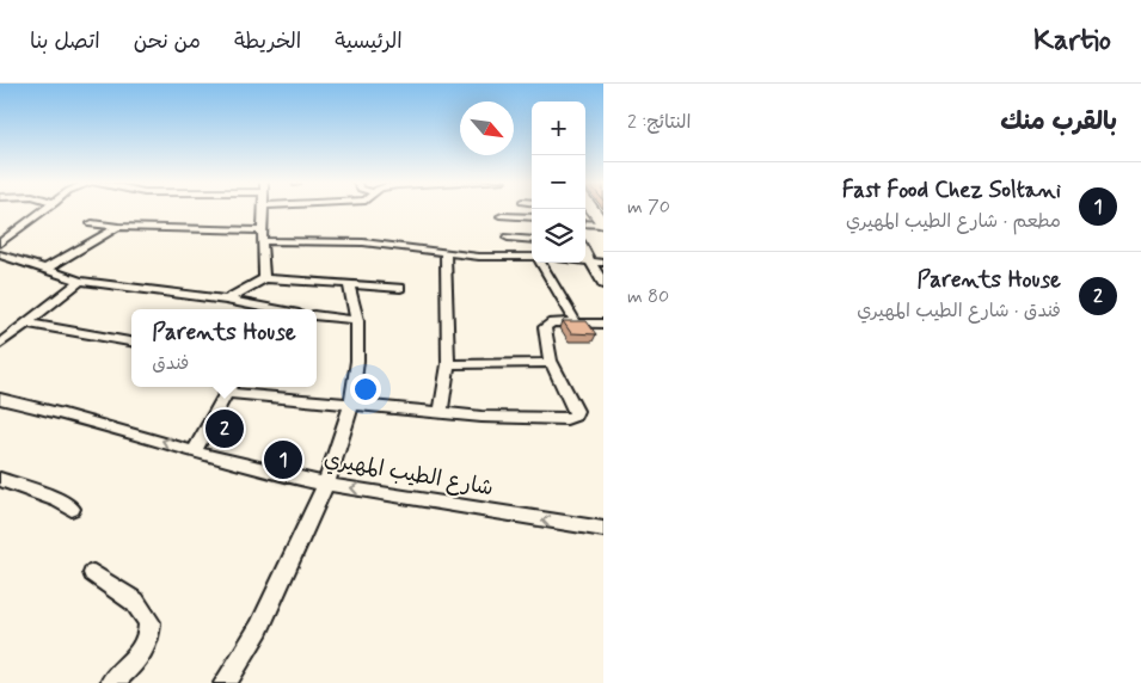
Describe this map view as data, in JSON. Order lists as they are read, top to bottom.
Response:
{
  "streets": {
    "street": ["شارع الطيب المهيري"]
  },
  "north": "bottom right",
  "page": {
    "header": "Kartio",
    "nav": [
      "الرئيسية",
      "الخريطة",
      "من نحن",
      "اتصل بنا"
    ],
    "heading": ["بالقرب منك", "النتائج: 2"],
    "map_buttons": ["+", "−"],
    "list": [
      {
        "mark": "1",
        "name": "Fast Food Chez Soltani",
        "note": "مطعم · شارع الطيب المهيري",
        "value": "70 m"
      },
      {
        "mark": "2",
        "name": "Parents House",
        "note": "فندق · شارع الطيب المهيري",
        "value": "80 m"
      }
    ],
    "popup": ["Parents House", "فندق"],
    "pins": ["2", "1"]
  }
}
